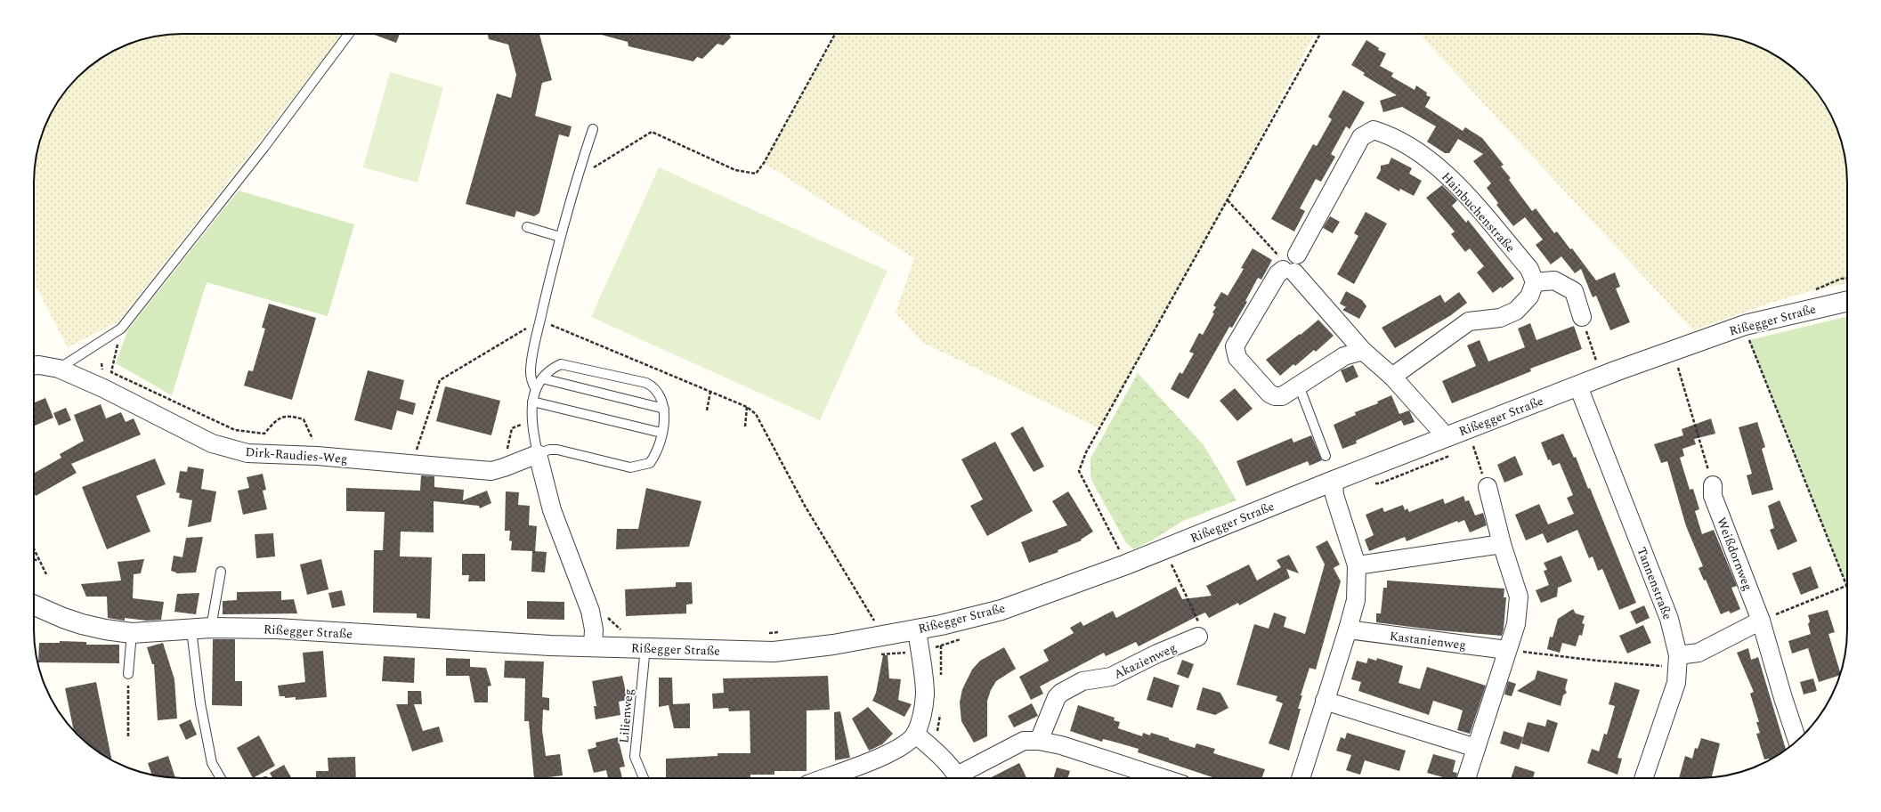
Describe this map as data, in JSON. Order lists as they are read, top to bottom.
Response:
{
  "streets": {
    "street": [
      "Hainbuchenstraße",
      "Rißegger Straße",
      "Dirk-Raudies-Weg",
      "Weißdornweg",
      "Tannenstraße",
      "Kastanienweg",
      "Akazienweg"
    ],
    "lane": ["Lilienweg"]
  },
  "crossings": [
    ["Rißegger Straße", "Tannenstraße"],
    ["Rißegger Straße", "Lilienweg"]
  ]
}
